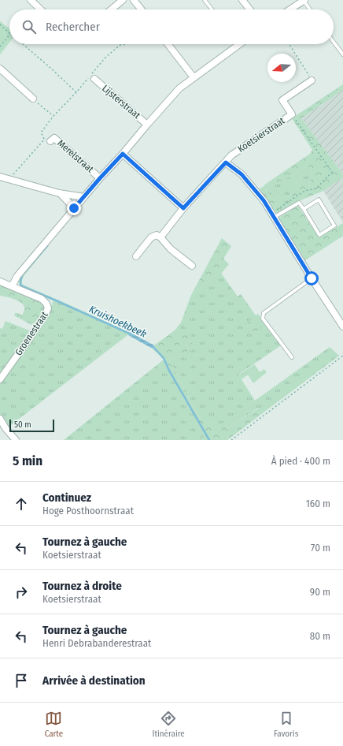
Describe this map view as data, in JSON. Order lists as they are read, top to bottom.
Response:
{
  "streets": {
    "street": [
      "Lijsterstraat",
      "Koetsierstraat",
      "Merelstraat",
      "Groenestraat"
    ]
  },
  "water": ["Kruishoekbeek"],
  "scale_bar": "50 m",
  "north": "left",
  "page": {
    "search": "Rechercher",
    "scale": "50 m",
    "heading": ["5 min", "À pied · 400 m"],
    "list": [
      ["Continuez", "Hoge Posthoornstraat", "160 m"],
      ["Tournez à gauche", "Koetsierstraat", "70 m"],
      ["Tournez à droite", "Koetsierstraat", "90 m"],
      ["Tournez à gauche", "Henri Debrabanderestraat", "80 m"],
      "Arrivée à destination"
    ],
    "nav": ["Carte", "Itinéraire", "Favoris"]
  }
}
